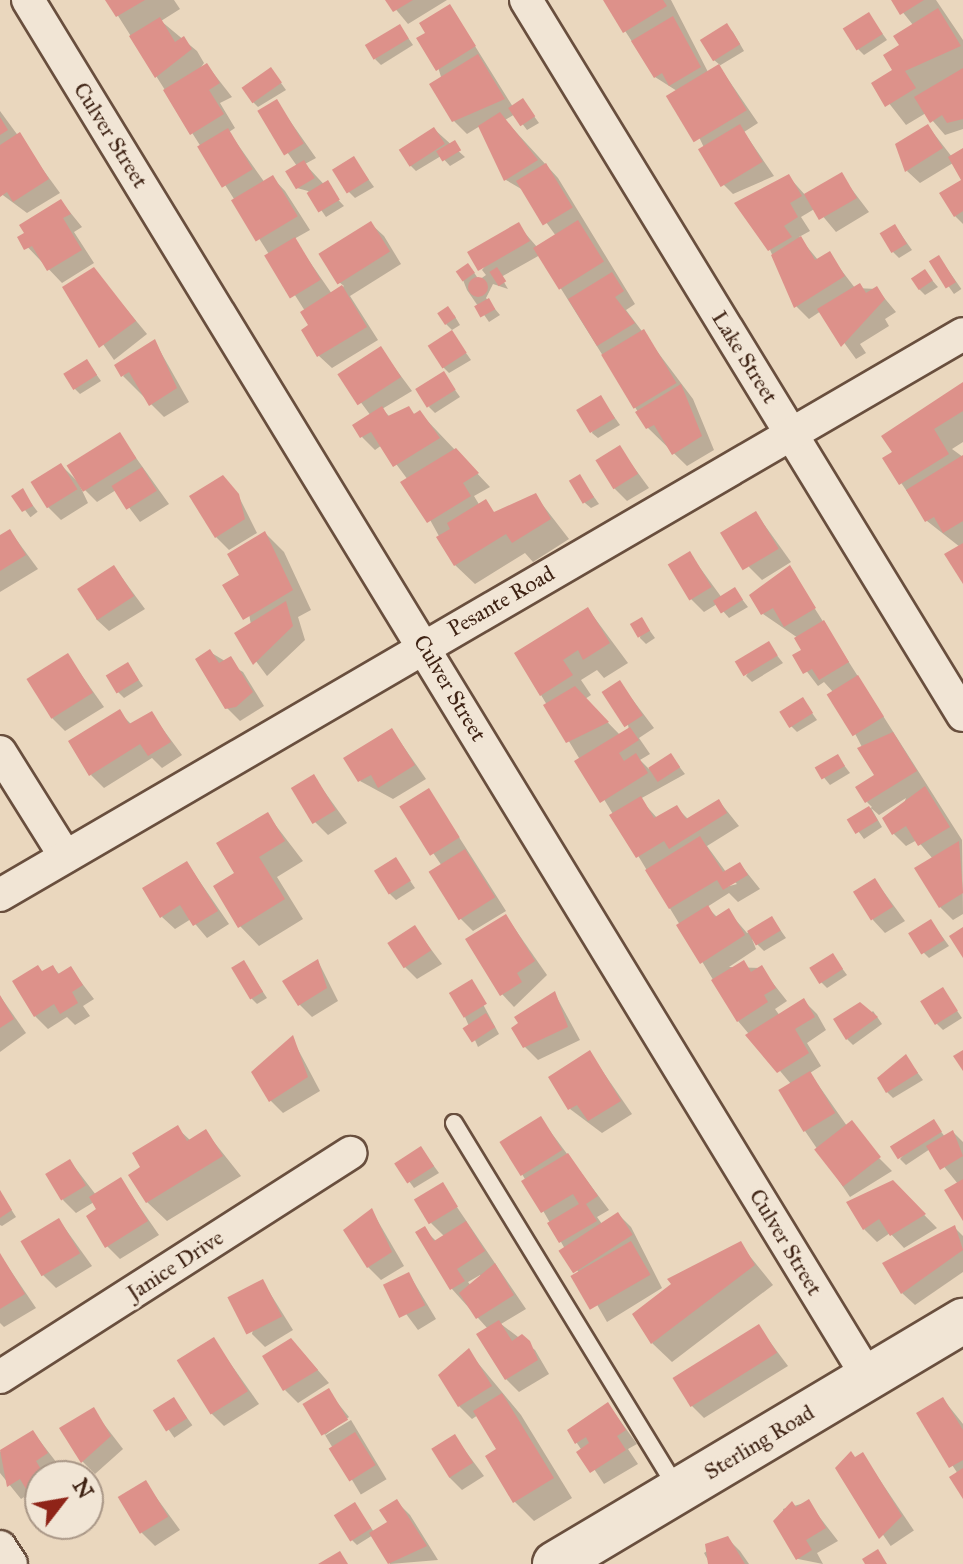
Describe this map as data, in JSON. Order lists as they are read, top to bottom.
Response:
{
  "streets": {
    "street": [
      "Culver Street",
      "Lake Street",
      "Pesante Road",
      "Janice Drive",
      "Sterling Road"
    ]
  },
  "crossings": [
    ["Culver Street", "Pesante Road"],
    ["Culver Street", "Sterling Road"],
    ["Lake Street", "Pesante Road"]
  ],
  "north": "top right"
}
